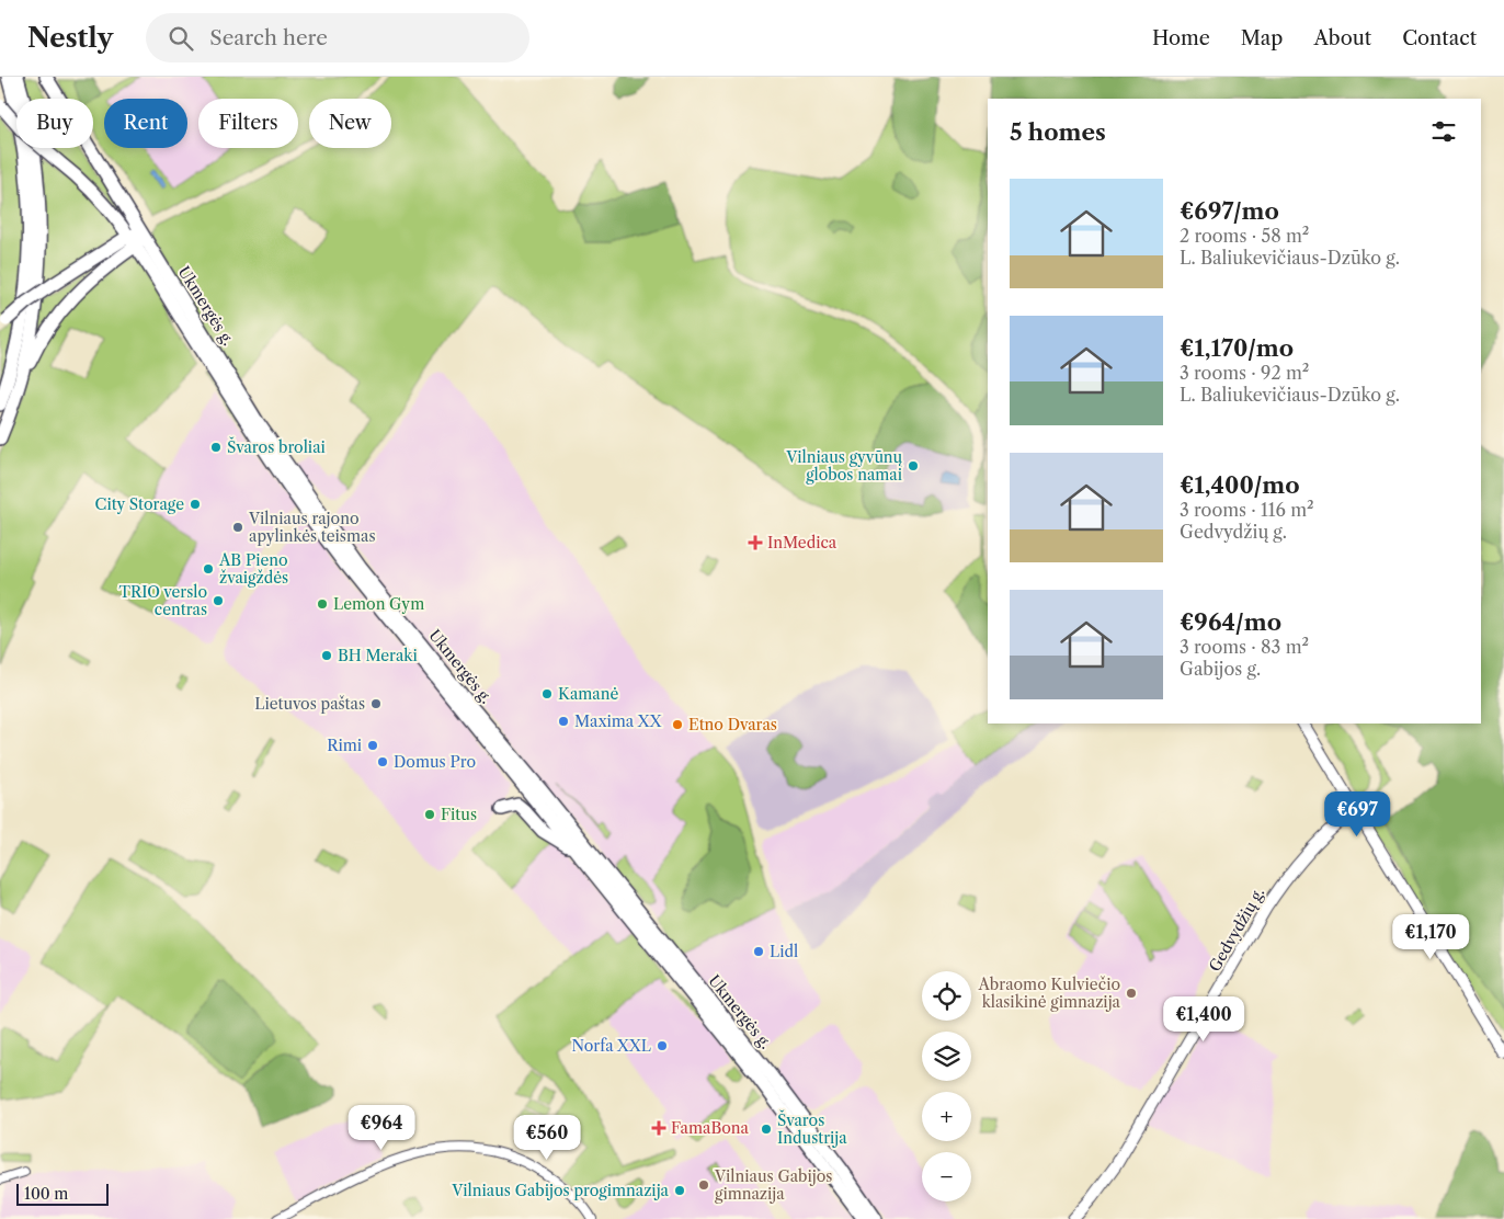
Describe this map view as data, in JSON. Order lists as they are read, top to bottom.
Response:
{
  "streets": {
    "highway": ["Ukmergės g."],
    "main road": ["Gedvydžių g."]
  },
  "places": {
    "other": [
      "Švaros broliai",
      "Vilniaus gyvūnų globos namai",
      "City Storage",
      "Vilniaus rajono apylinkės teismas",
      "AB Pieno žvaigždės",
      "TRIO verslo centras",
      "Lemon Gym",
      "BH Meraki",
      "Kamanė",
      "Lietuvos paštas",
      "Maxima XX",
      "Etno Dvaras",
      "Rimi",
      "Domus Pro",
      "Fitus",
      "Lidl",
      "Abraomo Kulviečio klasikinė gimnazija",
      "Norfa XXL",
      "Švaros Industrija",
      "Vilniaus Gabijos gimnazija",
      "Vilniaus Gabijos progimnazija"
    ],
    "health": ["InMedica", "FamaBona"]
  },
  "scale_bar": "100 m",
  "page": {
    "header": "Nestly",
    "search": "Search here",
    "nav": [
      "Home",
      "Map",
      "About",
      "Contact"
    ],
    "chip": [
      "Buy",
      "Rent",
      "Filters",
      "New"
    ],
    "heading": "5 homes",
    "list": [
      {
        "name": "€697/mo",
        "note": "2 rooms · 58 m² · L. Baliukevičiaus-Dzūko g."
      },
      {
        "name": "€1,170/mo",
        "note": "3 rooms · 92 m² · L. Baliukevičiaus-Dzūko g."
      },
      {
        "name": "€1,400/mo",
        "note": "3 rooms · 116 m² · Gedvydžių g."
      },
      {
        "name": "€964/mo",
        "note": "3 rooms · 83 m² · Gabijos g."
      }
    ],
    "price": [
      "€697",
      "€1,170",
      "€1,400",
      "€964",
      "€560"
    ],
    "map_buttons": ["+", "−"],
    "scale": "100 m"
  }
}
